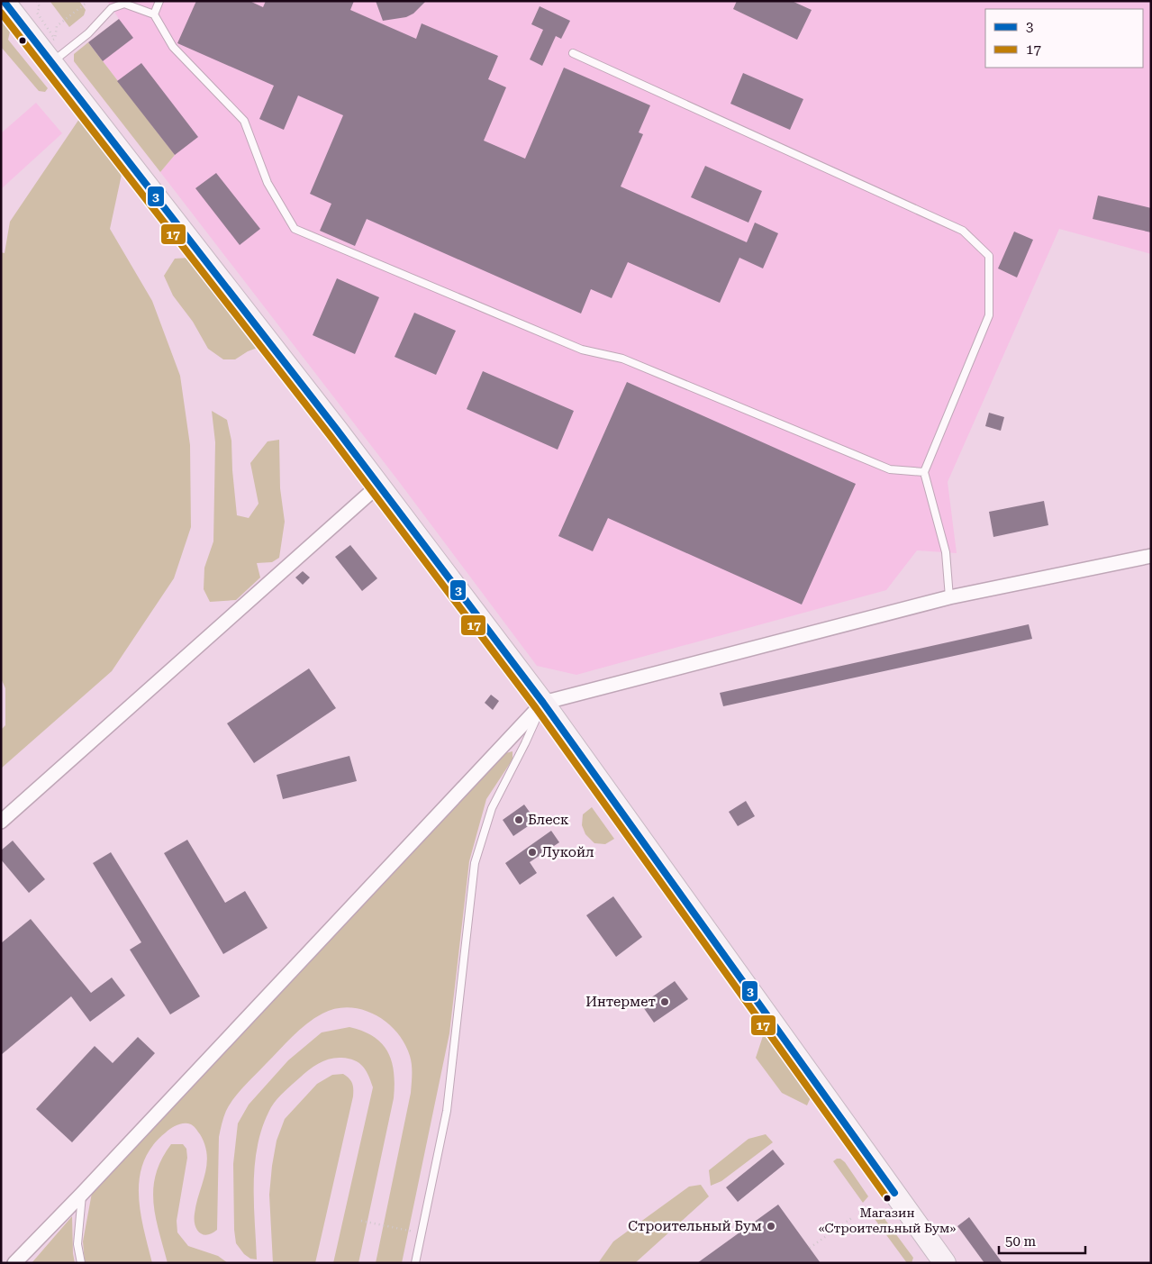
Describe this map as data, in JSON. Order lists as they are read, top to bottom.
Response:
{
  "places": [
    "Блеск",
    "Лукойл",
    "Интермет",
    "Магазин «Строительный Бум»",
    "Строительный Бум"
  ],
  "lines": ["transit line 3", "transit line 17"],
  "legend": ["3", "17"],
  "scale_bar": "50 m"
}
